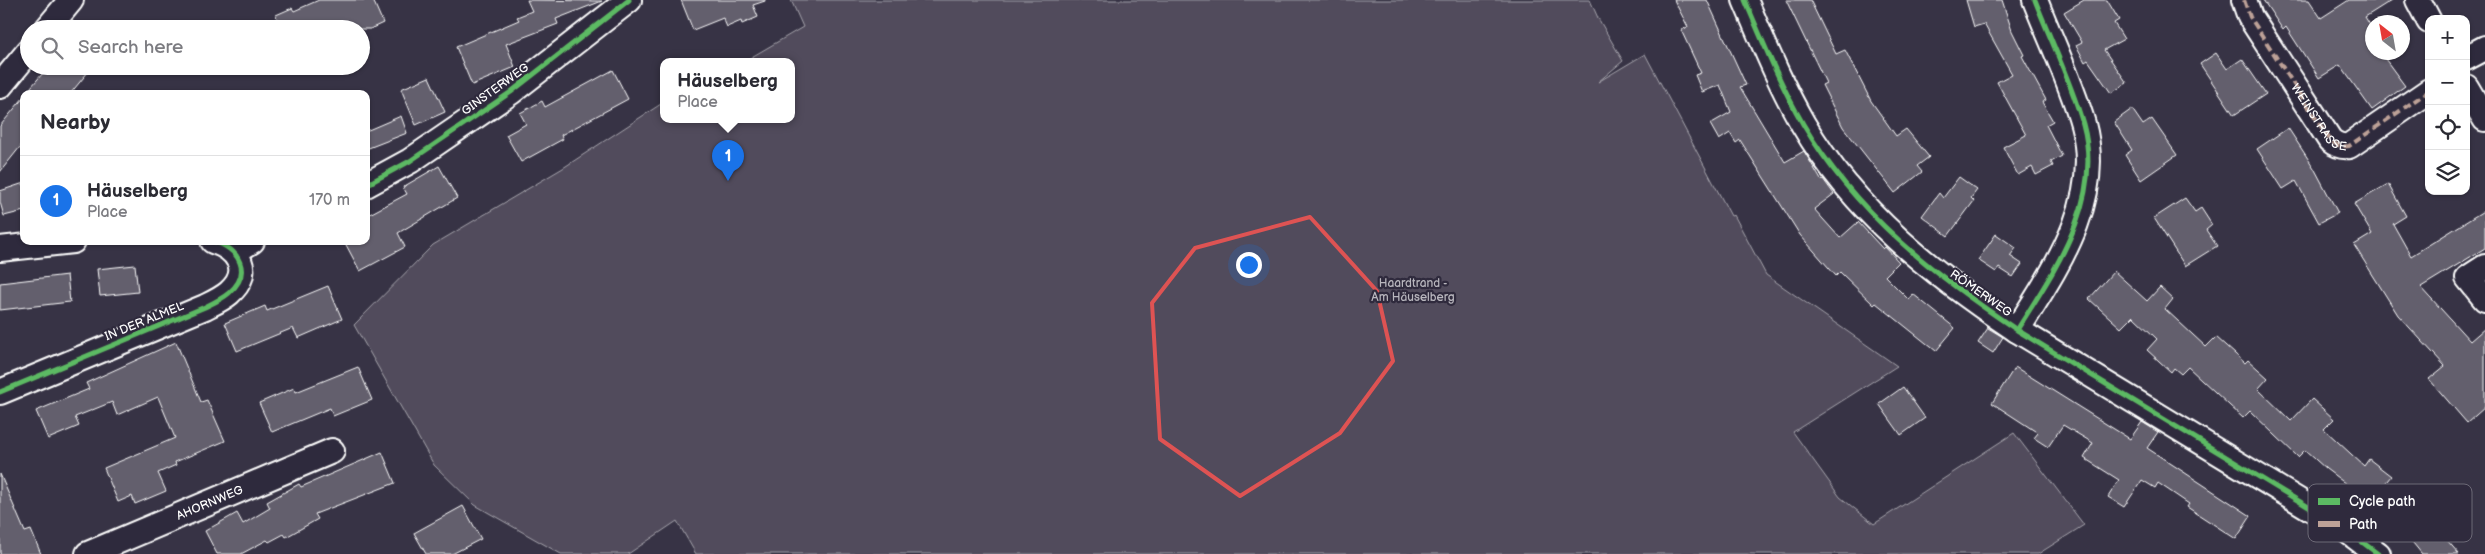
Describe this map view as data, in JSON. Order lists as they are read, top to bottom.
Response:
{
  "streets": {
    "street": [
      "GINSTERWEG",
      "WEINSTRASSE",
      "RÖMERWEG",
      "IN DER ALMEL",
      "AHORNWEG"
    ]
  },
  "parks": ["Haardtrand - Am Häuselberg"],
  "legend": ["Cycle path", "Path"],
  "north": "top left",
  "page": {
    "map_buttons": ["+", "−"],
    "search": "Search here",
    "popup": ["Häuselberg", "Place"],
    "heading": "Nearby",
    "pins": "1",
    "list": [
      {
        "mark": "1",
        "name": "Häuselberg",
        "note": "Place",
        "value": "170 m"
      }
    ]
  }
}
